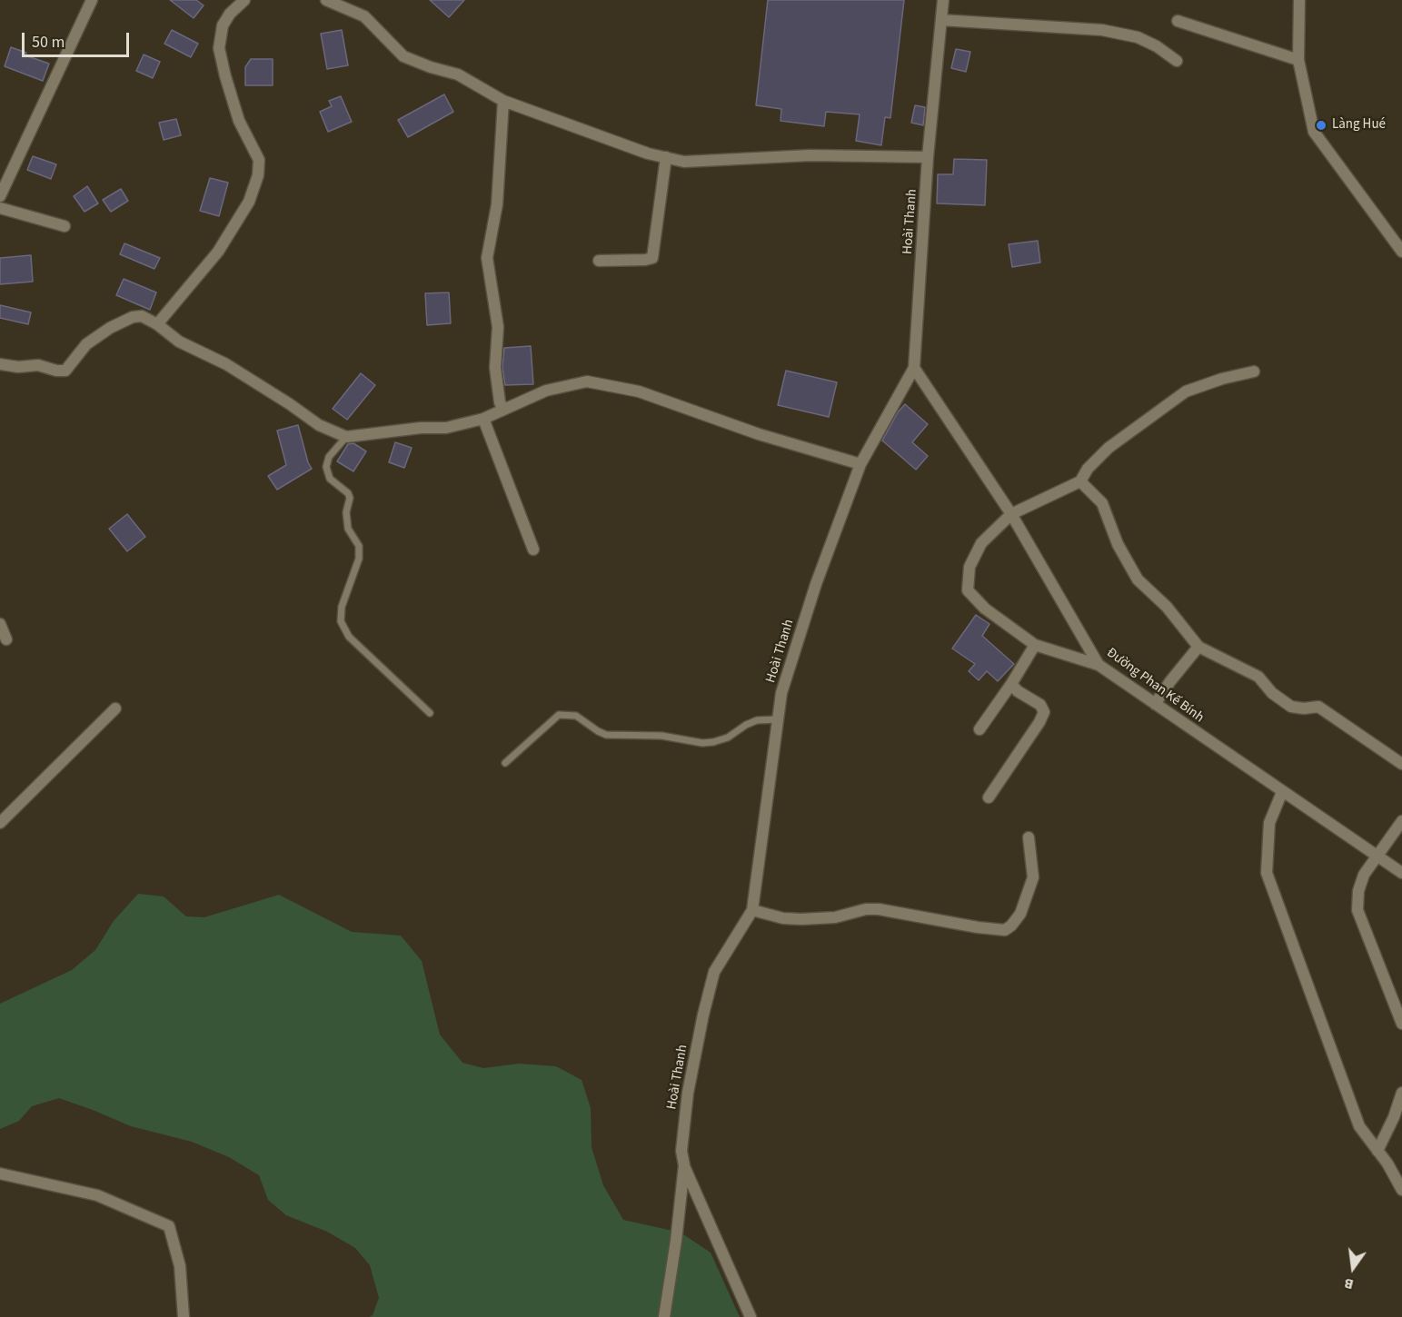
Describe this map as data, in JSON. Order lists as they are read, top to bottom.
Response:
{
  "streets": {
    "street": ["Hoài Thanh", "Đường Phan Kế Bính"]
  },
  "crossings": [
    ["Hoài Thanh", "Đường Phan Kế Bính"]
  ],
  "places": ["Làng Hué"],
  "scale_bar": "50 m",
  "north": "bottom"
}
